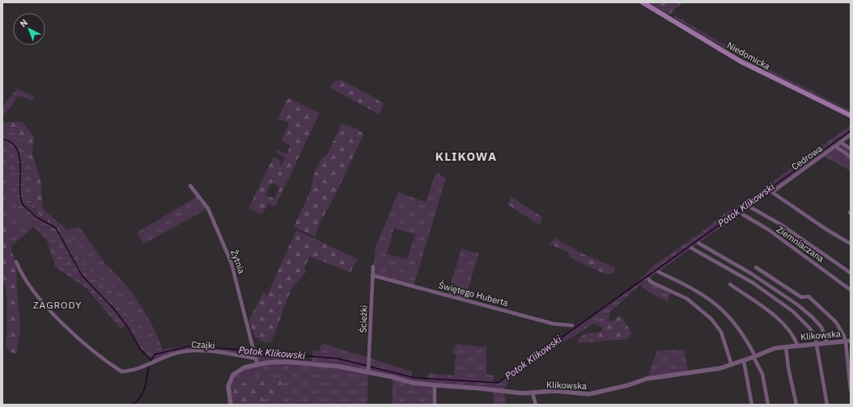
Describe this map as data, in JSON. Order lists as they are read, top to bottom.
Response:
{
  "streets": {
    "main road": ["Niedomicka"],
    "street": [
      "Cedrowa",
      "Ziemniaczana",
      "Żytnia",
      "Świętego Huberta",
      "Ścieżki",
      "Klikowska",
      "Czajki"
    ]
  },
  "crossings": [
    ["Świętego Huberta", "Ścieżki"],
    ["Ścieżki", "Klikowska"],
    ["Klikowska", "Czajki"]
  ],
  "districts": ["KLIKOWA", "ZAGRODY"],
  "water": ["Potok Klikowski"],
  "north": "top left"
}
